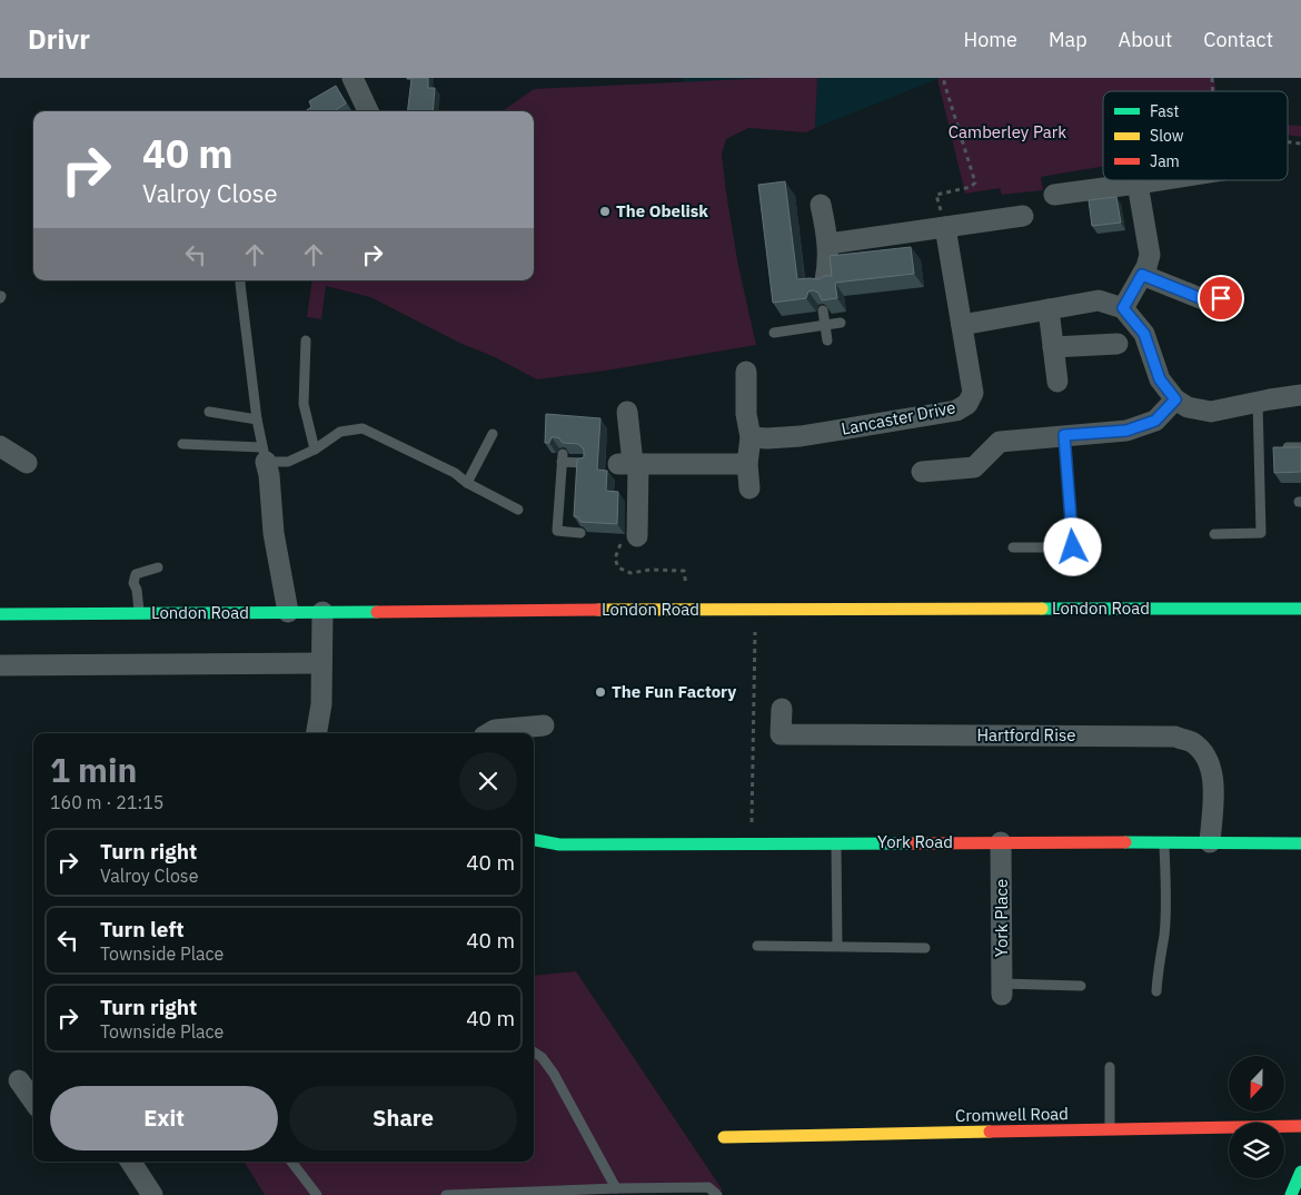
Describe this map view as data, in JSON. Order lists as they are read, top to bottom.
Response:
{
  "streets": {
    "street": [
      "Lancaster Drive",
      "London Road",
      "Hartford Rise",
      "York Road",
      "York Place",
      "Cromwell Road"
    ]
  },
  "crossings": [
    ["Hartford Rise", "York Road"],
    ["York Road", "York Place"]
  ],
  "parks": ["Camberley Park"],
  "places": ["The Obelisk", "The Fun Factory"],
  "legend": ["Fast", "Slow", "Jam"],
  "north": "bottom",
  "page": {
    "header": "Drivr",
    "nav": [
      "Home",
      "Map",
      "About",
      "Contact"
    ],
    "turn": ["40 m", "Valroy Close"],
    "heading": ["1 min", "160 m · 21:15"],
    "list": [
      {
        "name": "Turn right",
        "note": "Valroy Close",
        "value": "40 m"
      },
      {
        "name": "Turn left",
        "note": "Townside Place",
        "value": "40 m"
      },
      {
        "name": "Turn right",
        "note": "Townside Place",
        "value": "40 m"
      }
    ],
    "buttons": ["Exit", "Share"]
  }
}
